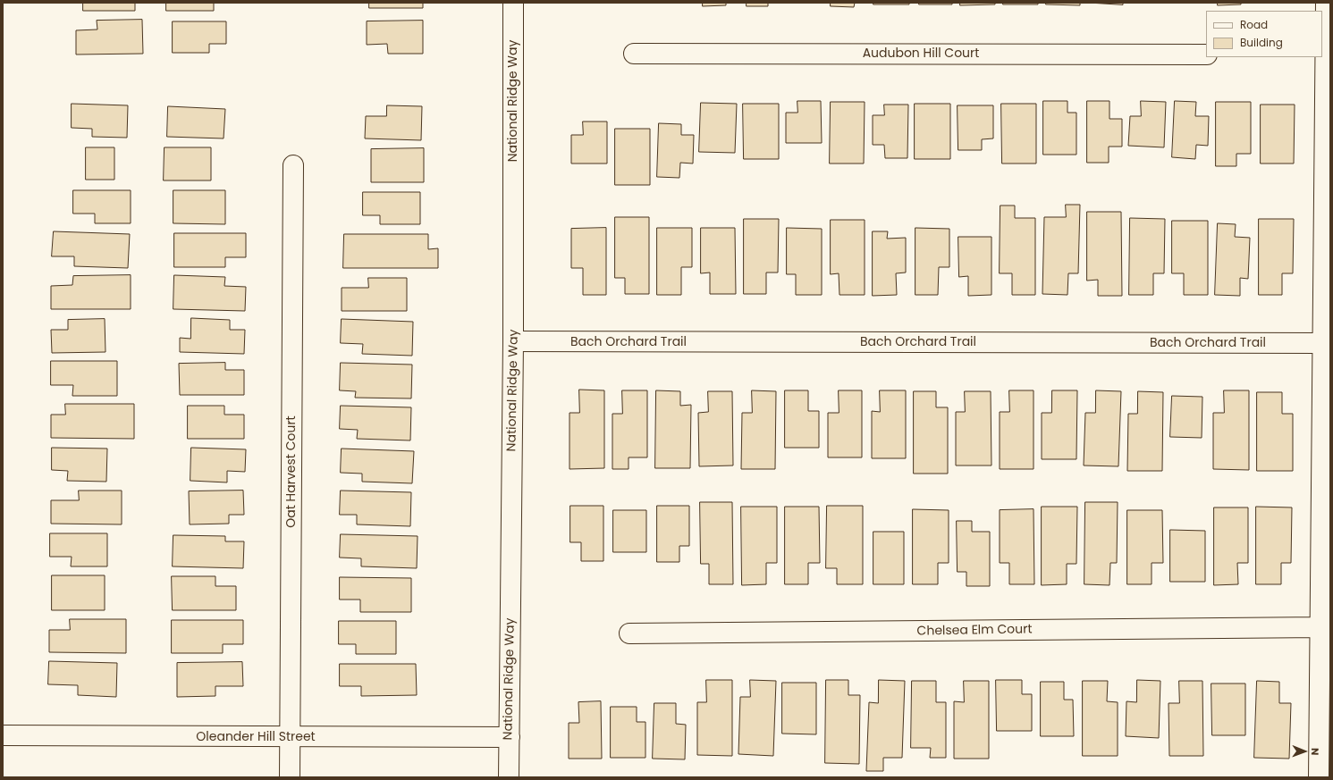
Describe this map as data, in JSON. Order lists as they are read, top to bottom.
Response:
{
  "streets": {
    "street": [
      "Audubon Hill Court",
      "National Ridge Way",
      "Bach Orchard Trail",
      "Oat Harvest Court",
      "Chelsea Elm Court",
      "Oleander Hill Street"
    ]
  },
  "crossings": [
    ["National Ridge Way", "Bach Orchard Trail"],
    ["National Ridge Way", "Oleander Hill Street"],
    ["Oat Harvest Court", "Oleander Hill Street"]
  ],
  "legend": ["Road", "Building"],
  "north": "right"
}
